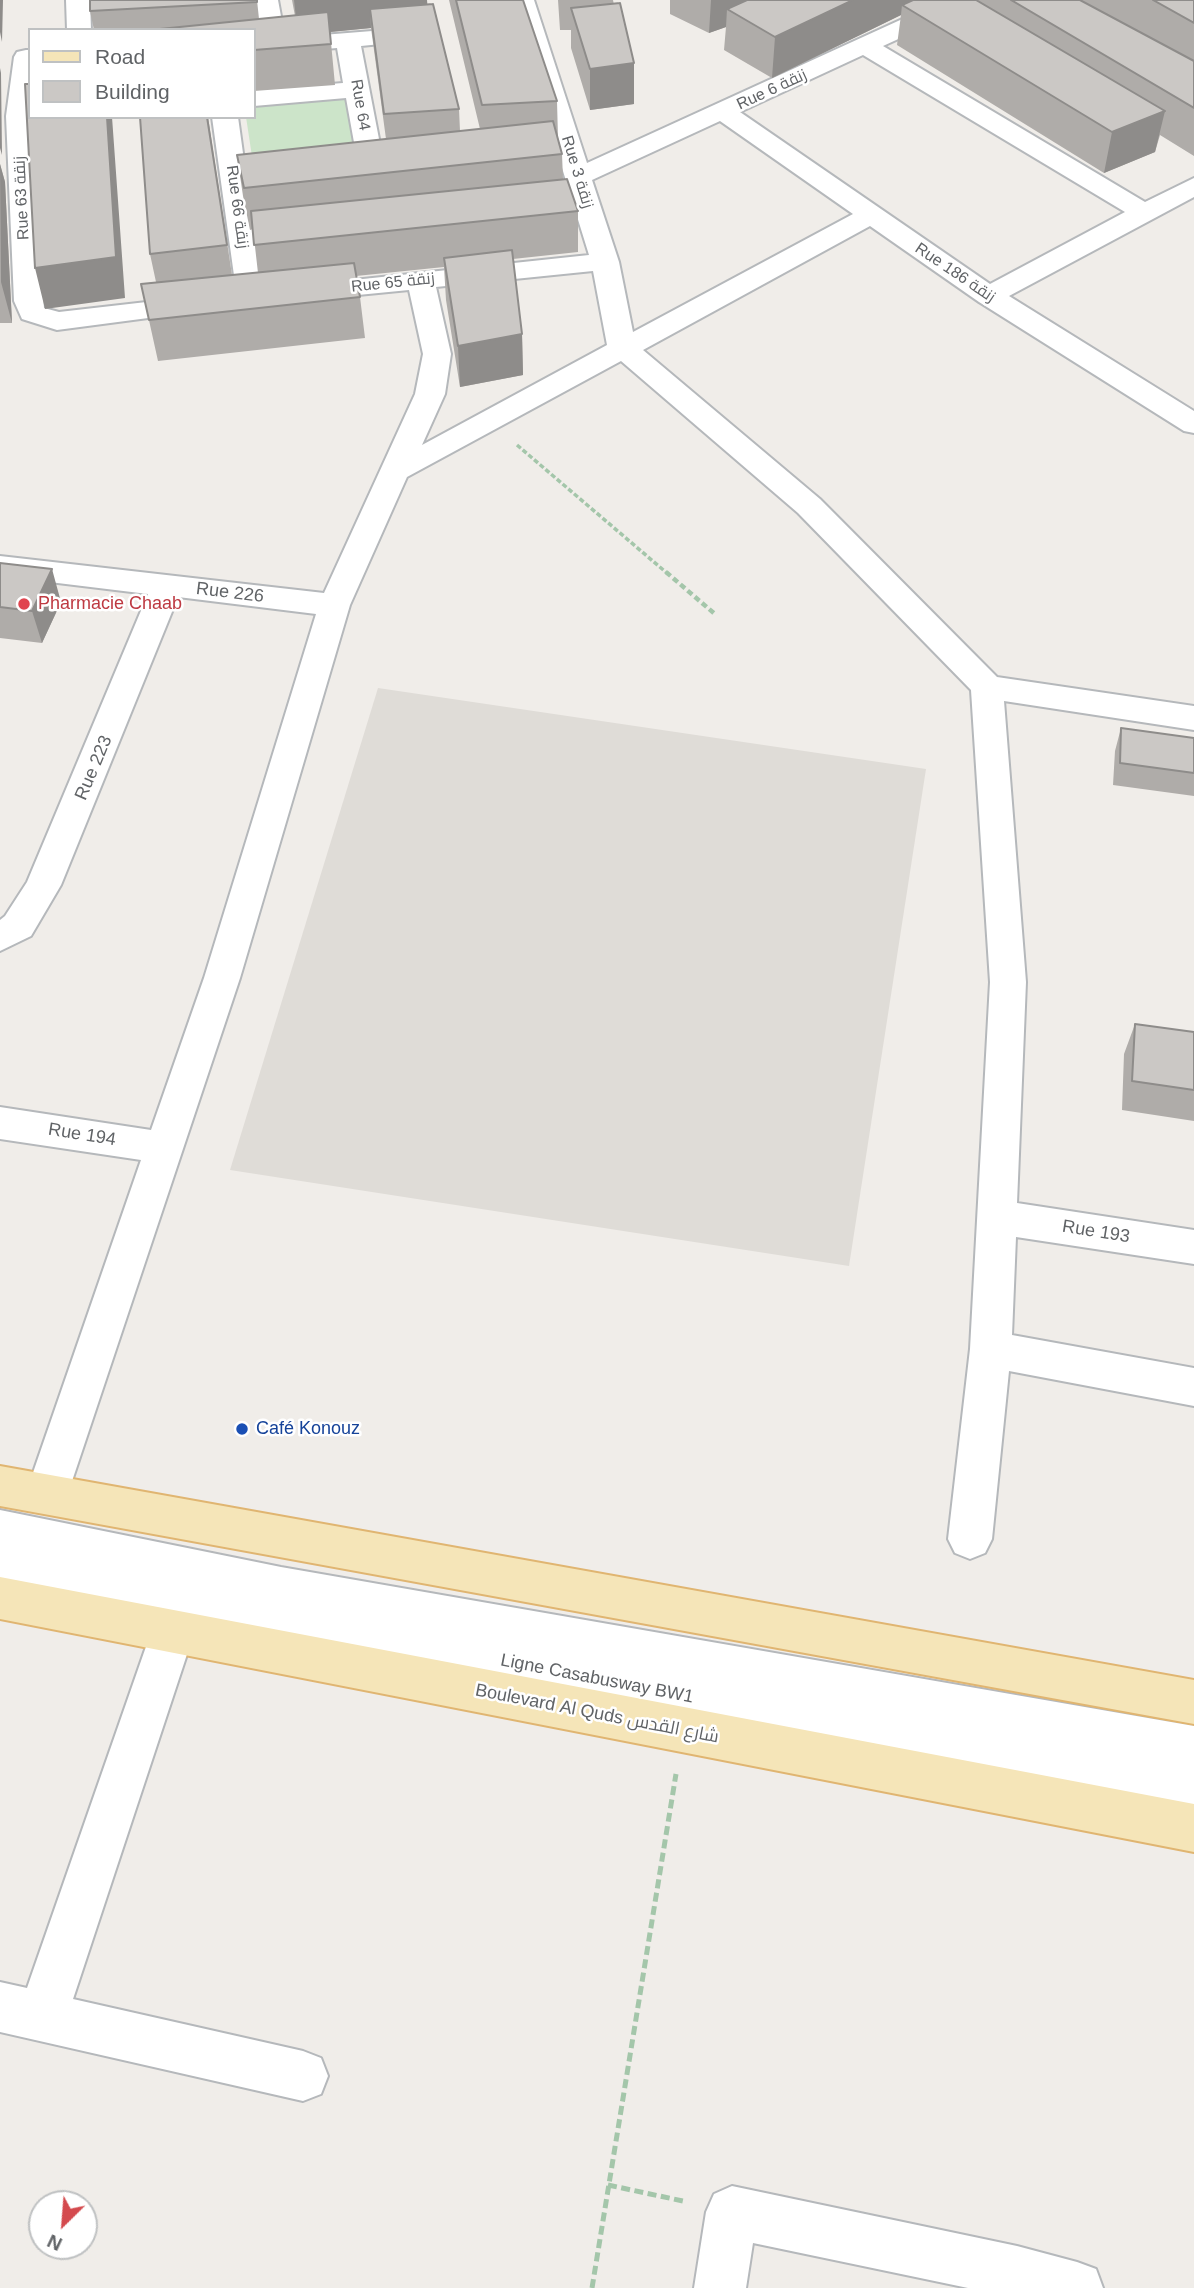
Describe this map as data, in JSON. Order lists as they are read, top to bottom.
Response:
{
  "streets": {
    "main road": ["Boulevard Al Quds شارع القدس"],
    "street": [
      "Rue 6 زنقة",
      "Rue 64",
      "Rue 3 زنقة",
      "Rue 63 زنقة",
      "Rue 66 زنقة",
      "Rue 186 زنقة",
      "Rue 65 زنقة",
      "Rue 226",
      "Rue 223",
      "Rue 194",
      "Rue 193",
      "Ligne Casabusway BW1"
    ]
  },
  "crossings": [
    ["Rue 6 زنقة", "Rue 3 زنقة"],
    ["Rue 6 زنقة", "Rue 186 زنقة"],
    ["Rue 3 زنقة", "Rue 65 زنقة"],
    ["Rue 63 زنقة", "Rue 65 زنقة"],
    ["Rue 66 زنقة", "Rue 65 زنقة"],
    ["Rue 226", "Rue 223"]
  ],
  "places": ["Pharmacie Chaab", "Café Konouz"],
  "legend": ["Road", "Building"],
  "north": "bottom left"
}
